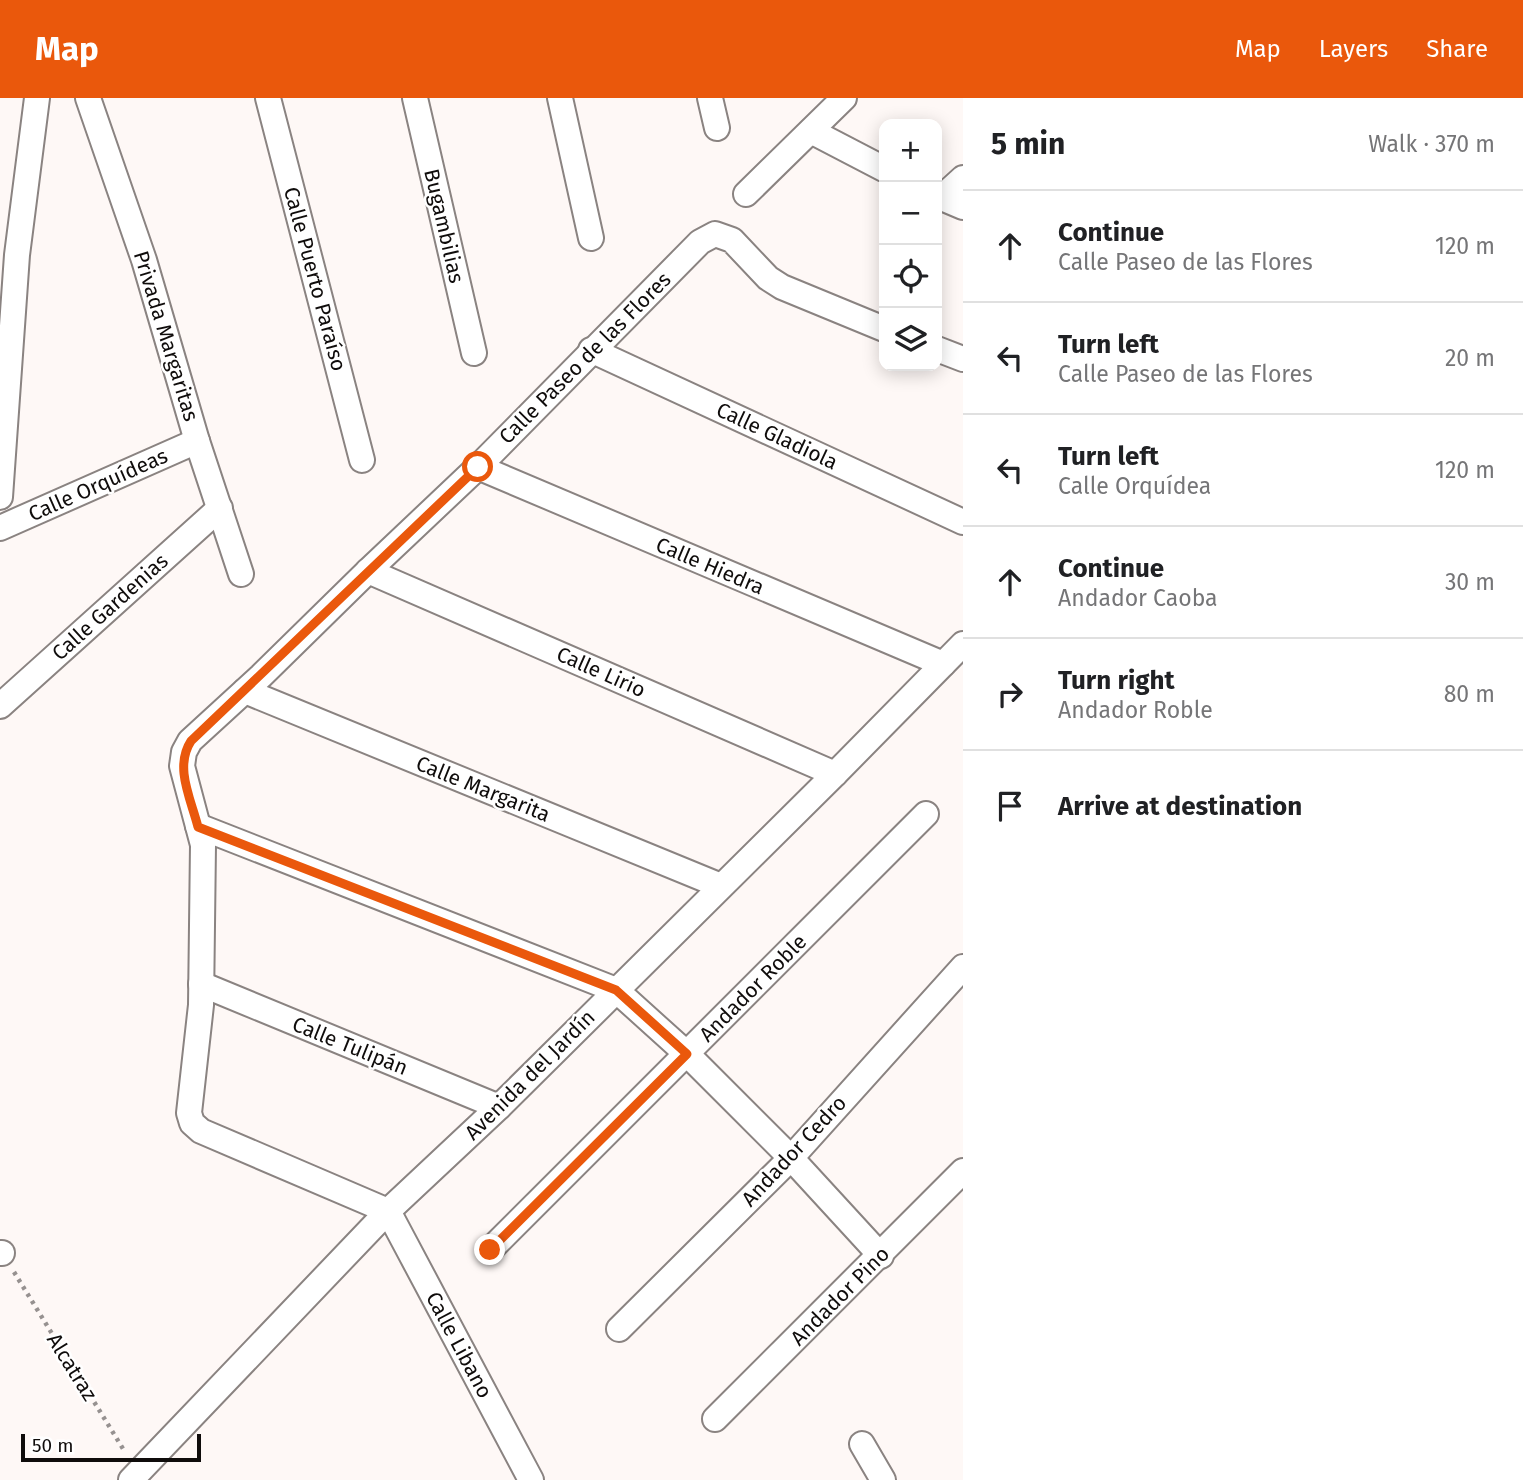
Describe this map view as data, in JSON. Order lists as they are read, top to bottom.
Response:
{
  "streets": {
    "street": [
      "Bugambilias",
      "Calle Puerto Paraíso",
      "Privada Margaritas",
      "Calle Paseo de las Flores",
      "Calle Gladiola",
      "Calle Orquídeas",
      "Calle Hiedra",
      "Calle Gardenias",
      "Calle Lirio",
      "Calle Margarita",
      "Andador Roble",
      "Calle Tulipán",
      "Avenida del Jardín",
      "Andador Cedro",
      "Andador Pino",
      "Calle Libano"
    ],
    "path": ["Alcatraz"]
  },
  "crossings": [
    ["Privada Margaritas", "Calle Orquídeas"],
    ["Privada Margaritas", "Calle Gardenias"],
    ["Calle Paseo de las Flores", "Calle Gladiola"],
    ["Calle Paseo de las Flores", "Calle Hiedra"],
    ["Calle Paseo de las Flores", "Calle Lirio"],
    ["Calle Paseo de las Flores", "Calle Margarita"],
    ["Calle Paseo de las Flores", "Calle Tulipán"],
    ["Calle Paseo de las Flores", "Avenida del Jardín"],
    ["Calle Paseo de las Flores", "Calle Libano"],
    ["Calle Hiedra", "Avenida del Jardín"],
    ["Calle Lirio", "Avenida del Jardín"],
    ["Calle Margarita", "Avenida del Jardín"],
    ["Calle Tulipán", "Avenida del Jardín"],
    ["Avenida del Jardín", "Calle Libano"],
    ["Avenida del Jardín", "Alcatraz"]
  ],
  "scale_bar": "50 m",
  "page": {
    "header": "Map",
    "nav": ["Map", "Layers", "Share"],
    "heading": ["5 min", "Walk · 370 m"],
    "map_buttons": ["+", "−"],
    "list": [
      ["Continue", "Calle Paseo de las Flores", "120 m"],
      ["Turn left", "Calle Paseo de las Flores", "20 m"],
      ["Turn left", "Calle Orquídea", "120 m"],
      ["Continue", "Andador Caoba", "30 m"],
      ["Turn right", "Andador Roble", "80 m"],
      "Arrive at destination"
    ],
    "scale": "50 m"
  }
}
